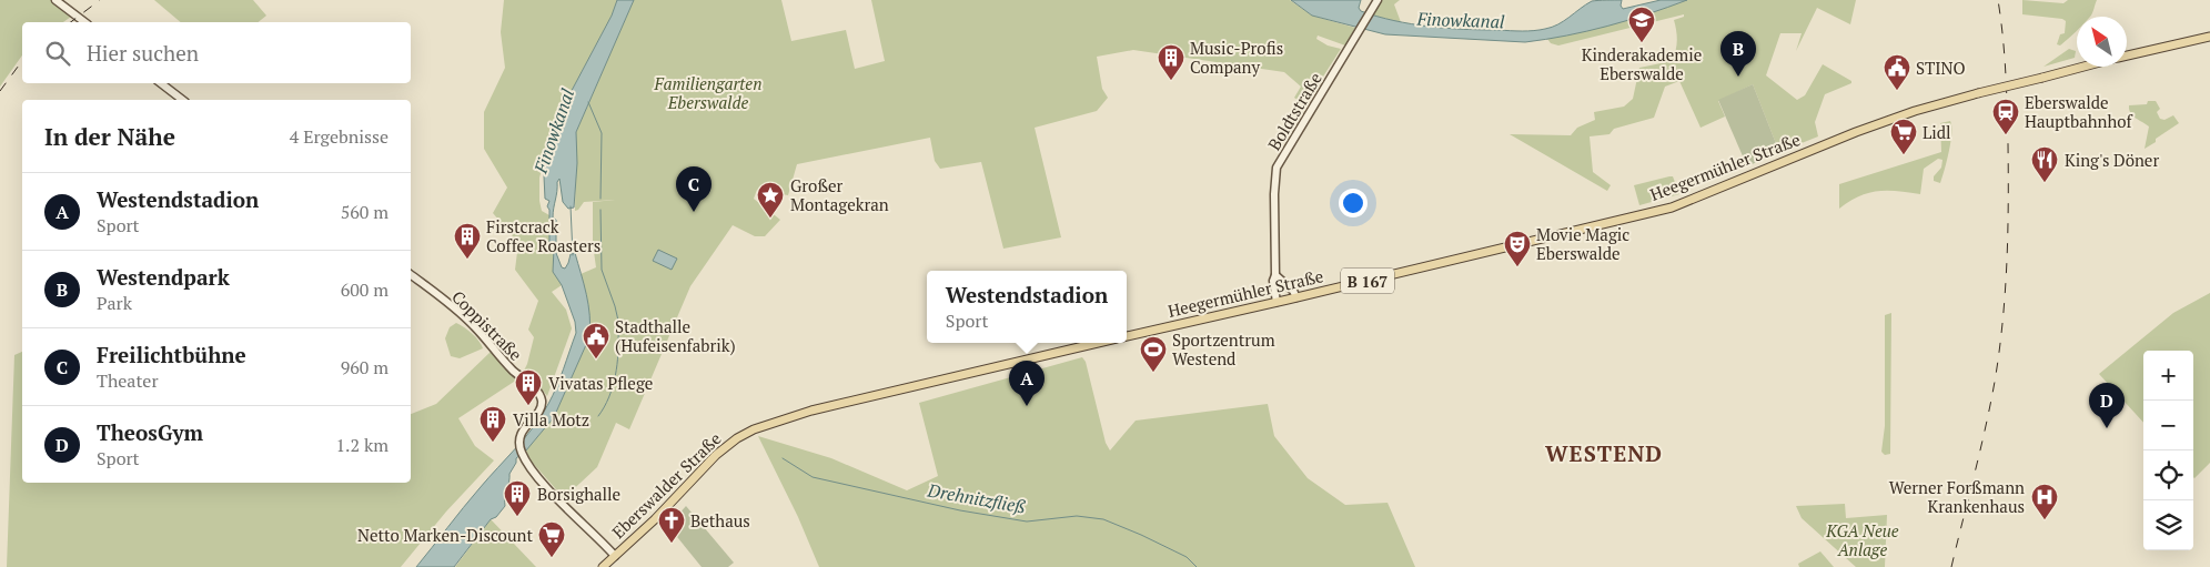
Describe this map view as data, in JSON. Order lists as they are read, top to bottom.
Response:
{
  "streets": {
    "main road": [
      "Boldtstraße",
      "Heegermühler Straße",
      "B 167",
      "Coppistraße",
      "Eberswalder Straße"
    ]
  },
  "crossings": [
    ["Boldtstraße", "Heegermühler Straße"],
    ["Coppistraße", "Eberswalder Straße"]
  ],
  "districts": ["WESTEND"],
  "water": ["Finowkanal", "Drehnitzfließ"],
  "parks": ["Familiengarten Eberswalde", "KGA Neue Anlage"],
  "places": {
    "school or university": ["Kinderakademie Eberswalde"],
    "building": [
      "Music-Profis Company",
      "Firstcrack Coffee Roasters",
      "Vivatas Pflege",
      "Villa Motz",
      "Borsighalle"
    ],
    "public building": ["STINO", "Stadthalle (Hufeisenfabrik)"],
    "station": ["Eberswalde Hauptbahnhof"],
    "supermarket": ["Lidl", "Netto Marken-Discount"],
    "restaurant": ["King's Döner"],
    "place": ["Großer Montagekran"],
    "theatre": ["Movie Magic Eberswalde"],
    "sports": ["Sportzentrum Westend"],
    "hospital": ["Werner Forßmann Krankenhaus"],
    "church": ["Bethaus"]
  },
  "north": "top left",
  "page": {
    "search": "Hier suchen",
    "pins": [
      "B",
      "C",
      "A",
      "D"
    ],
    "heading": ["In der Nähe", "4 Ergebnisse"],
    "list": [
      {
        "mark": "A",
        "name": "Westendstadion",
        "note": "Sport",
        "value": "560 m"
      },
      {
        "mark": "B",
        "name": "Westendpark",
        "note": "Park",
        "value": "600 m"
      },
      {
        "mark": "C",
        "name": "Freilichtbühne",
        "note": "Theater",
        "value": "960 m"
      },
      {
        "mark": "D",
        "name": "TheosGym",
        "note": "Sport",
        "value": "1.2 km"
      }
    ],
    "popup": ["Westendstadion", "Sport"],
    "map_buttons": ["+", "−"]
  }
}
